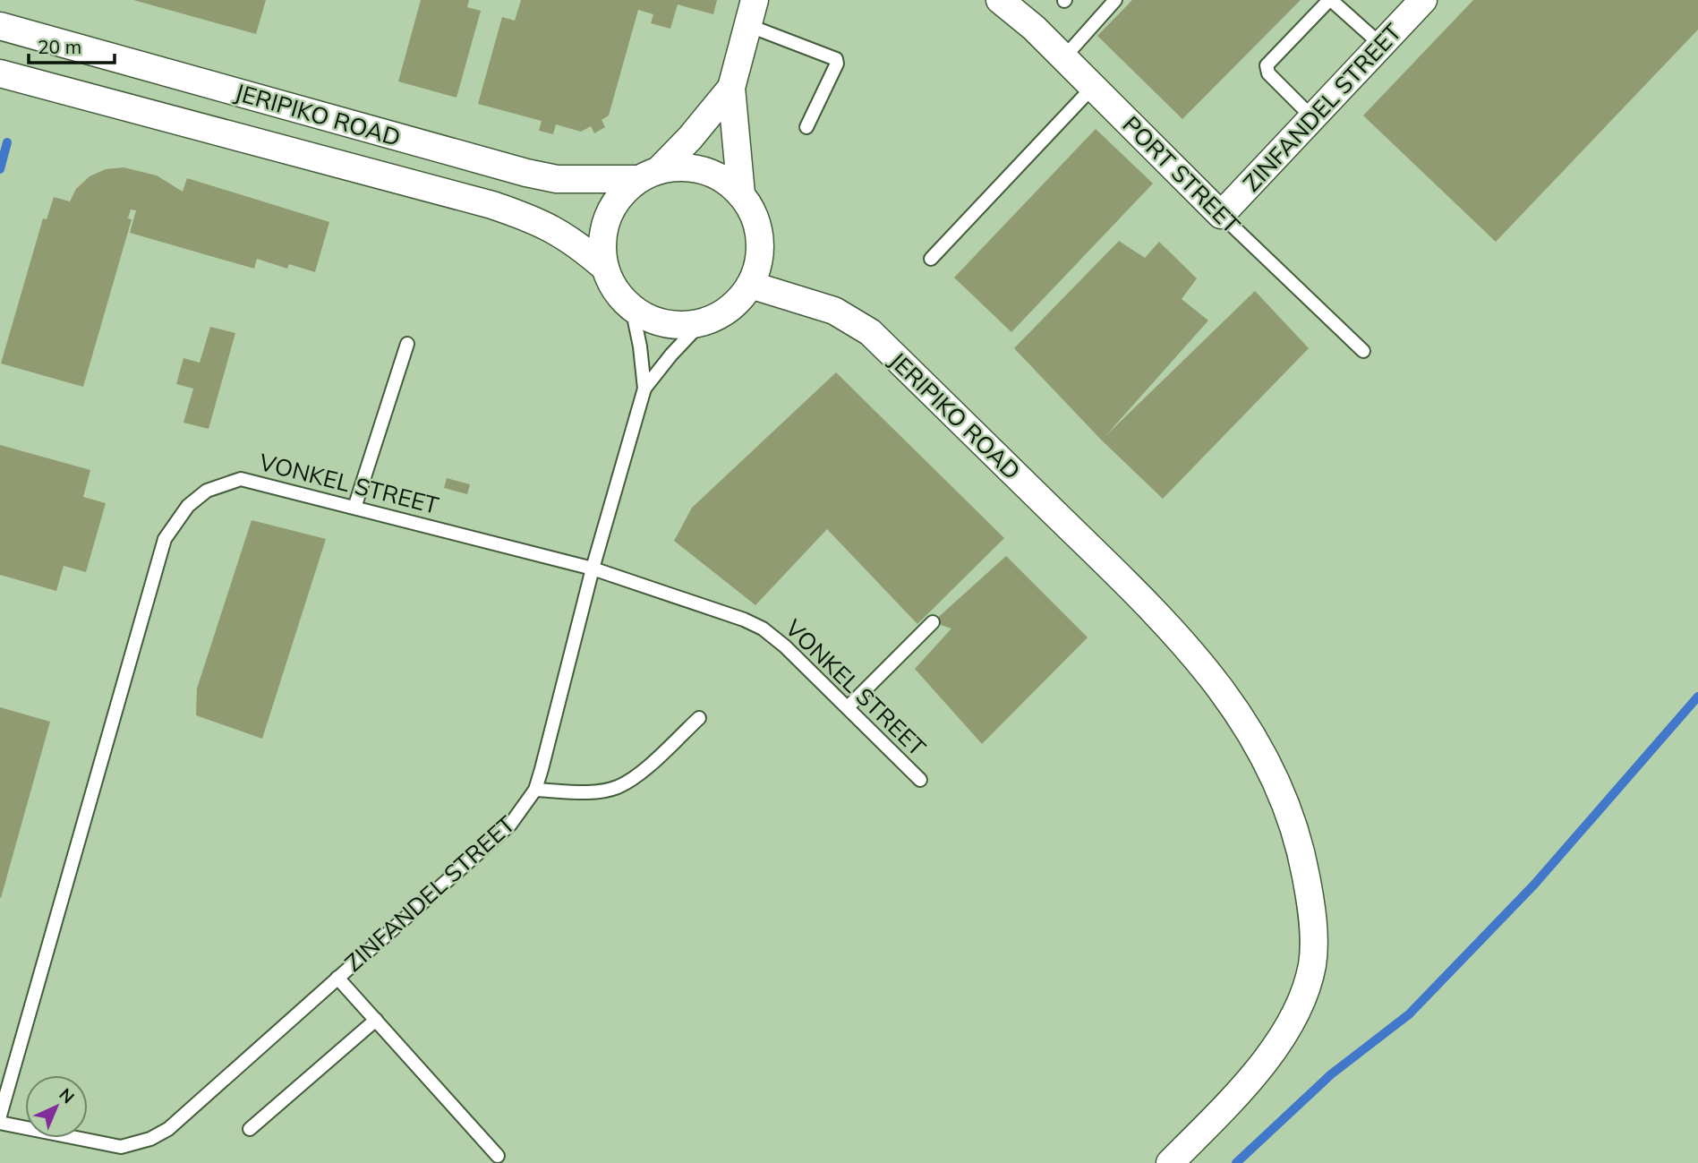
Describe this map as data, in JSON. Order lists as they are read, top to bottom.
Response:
{
  "streets": {
    "street": ["ZINFANDEL STREET", "JERIPIKO ROAD", "PORT STREET"],
    "lane": ["VONKEL STREET"]
  },
  "crossings": [
    ["ZINFANDEL STREET", "JERIPIKO ROAD"],
    ["ZINFANDEL STREET", "PORT STREET"],
    ["ZINFANDEL STREET", "VONKEL STREET"]
  ],
  "scale_bar": "20 m",
  "north": "top right"
}
